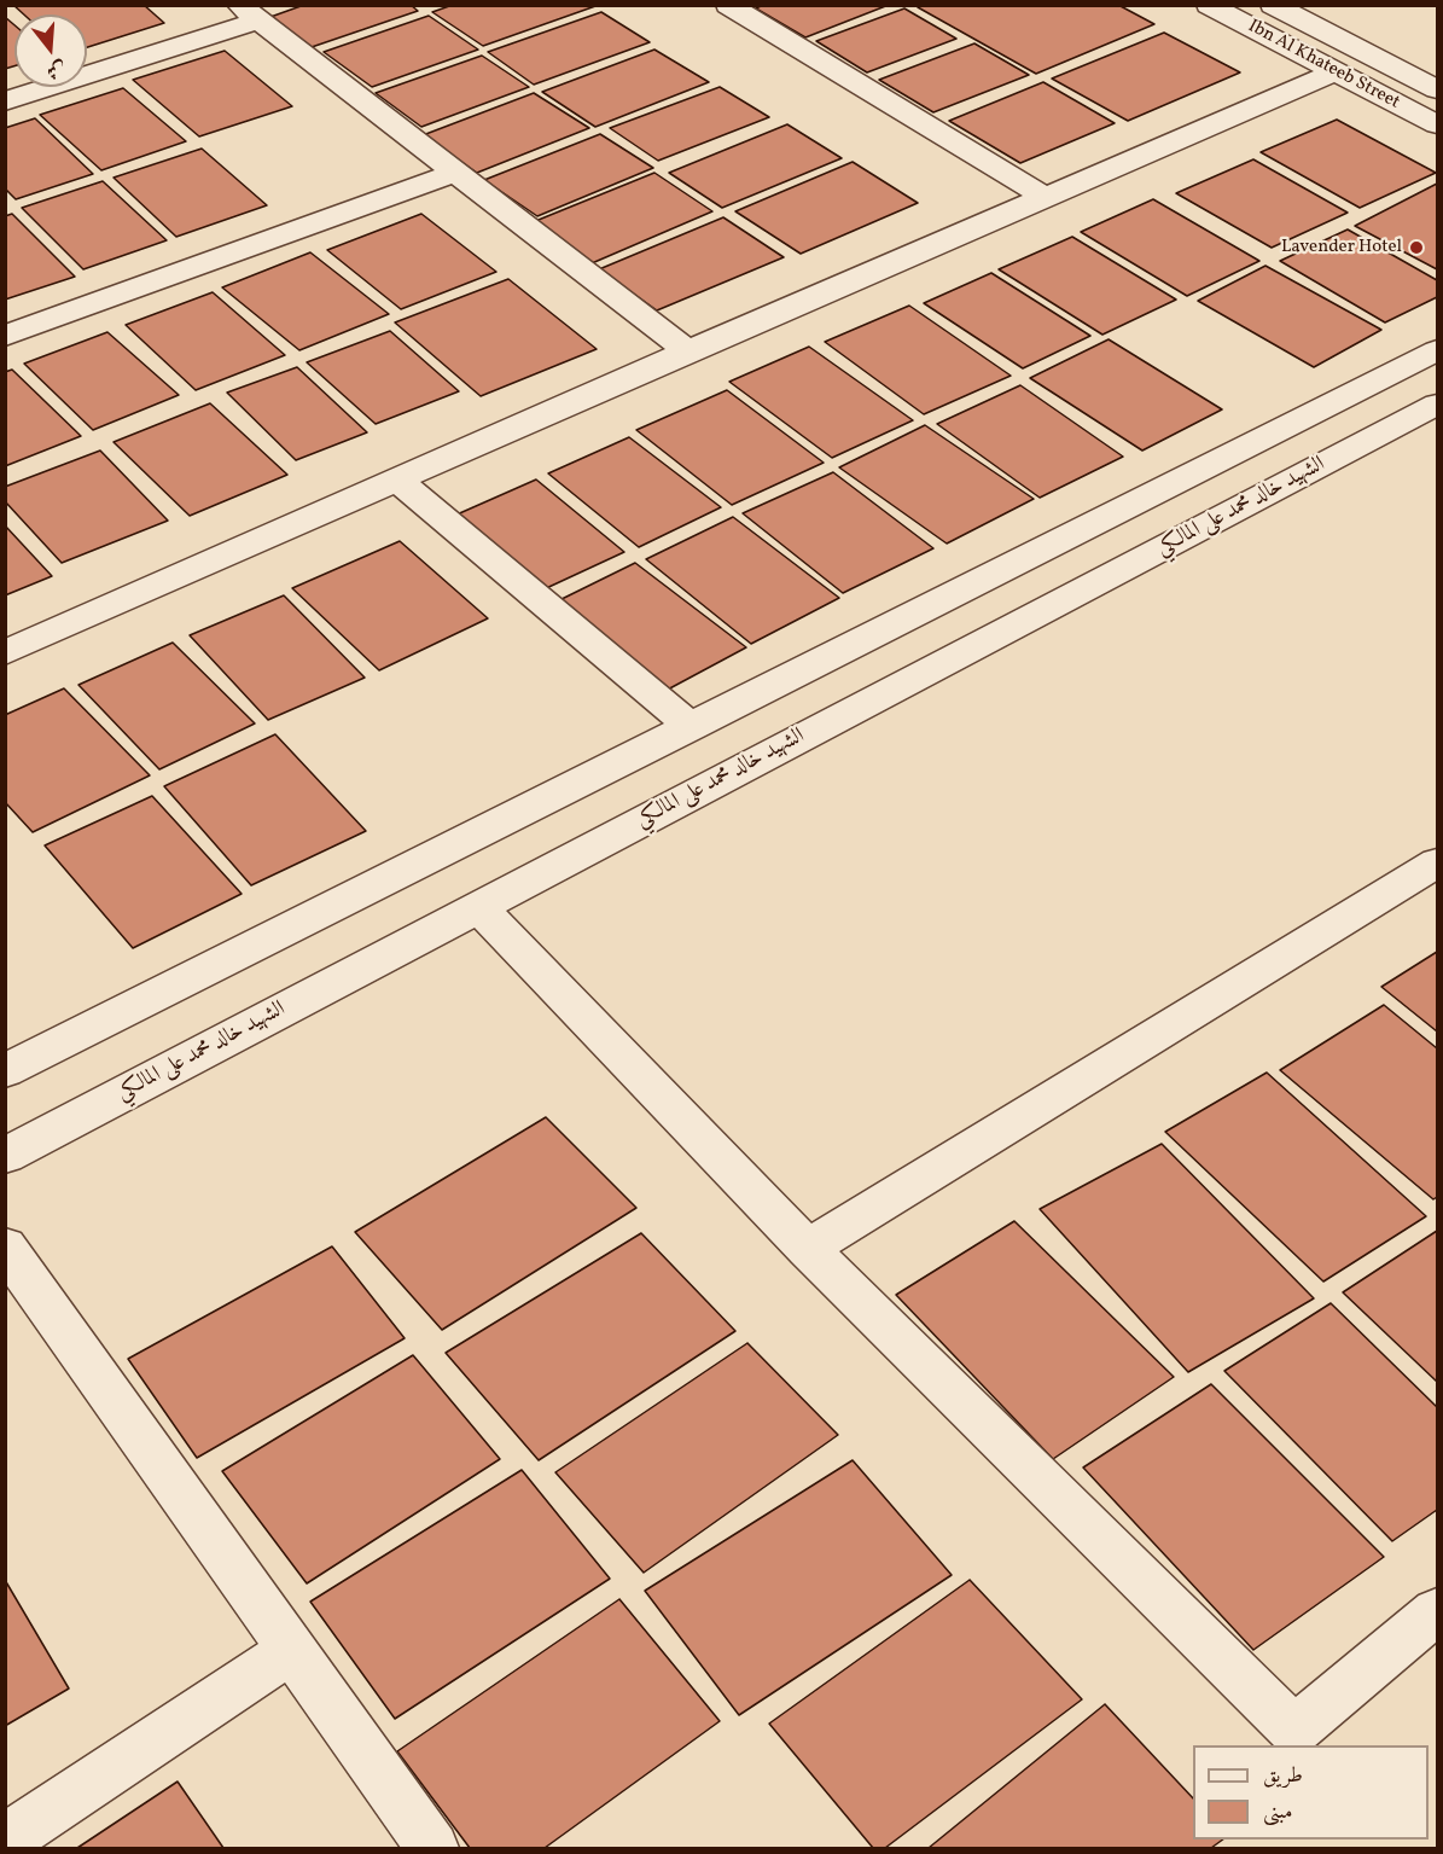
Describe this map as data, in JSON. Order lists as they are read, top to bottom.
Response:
{
  "streets": {
    "street": ["Ibn Al Khateeb Street", "الشهيد خالد محمد على المالكي"]
  },
  "places": ["Lavender Hotel"],
  "legend": ["طريق", "مبنى"],
  "north": "bottom"
}
